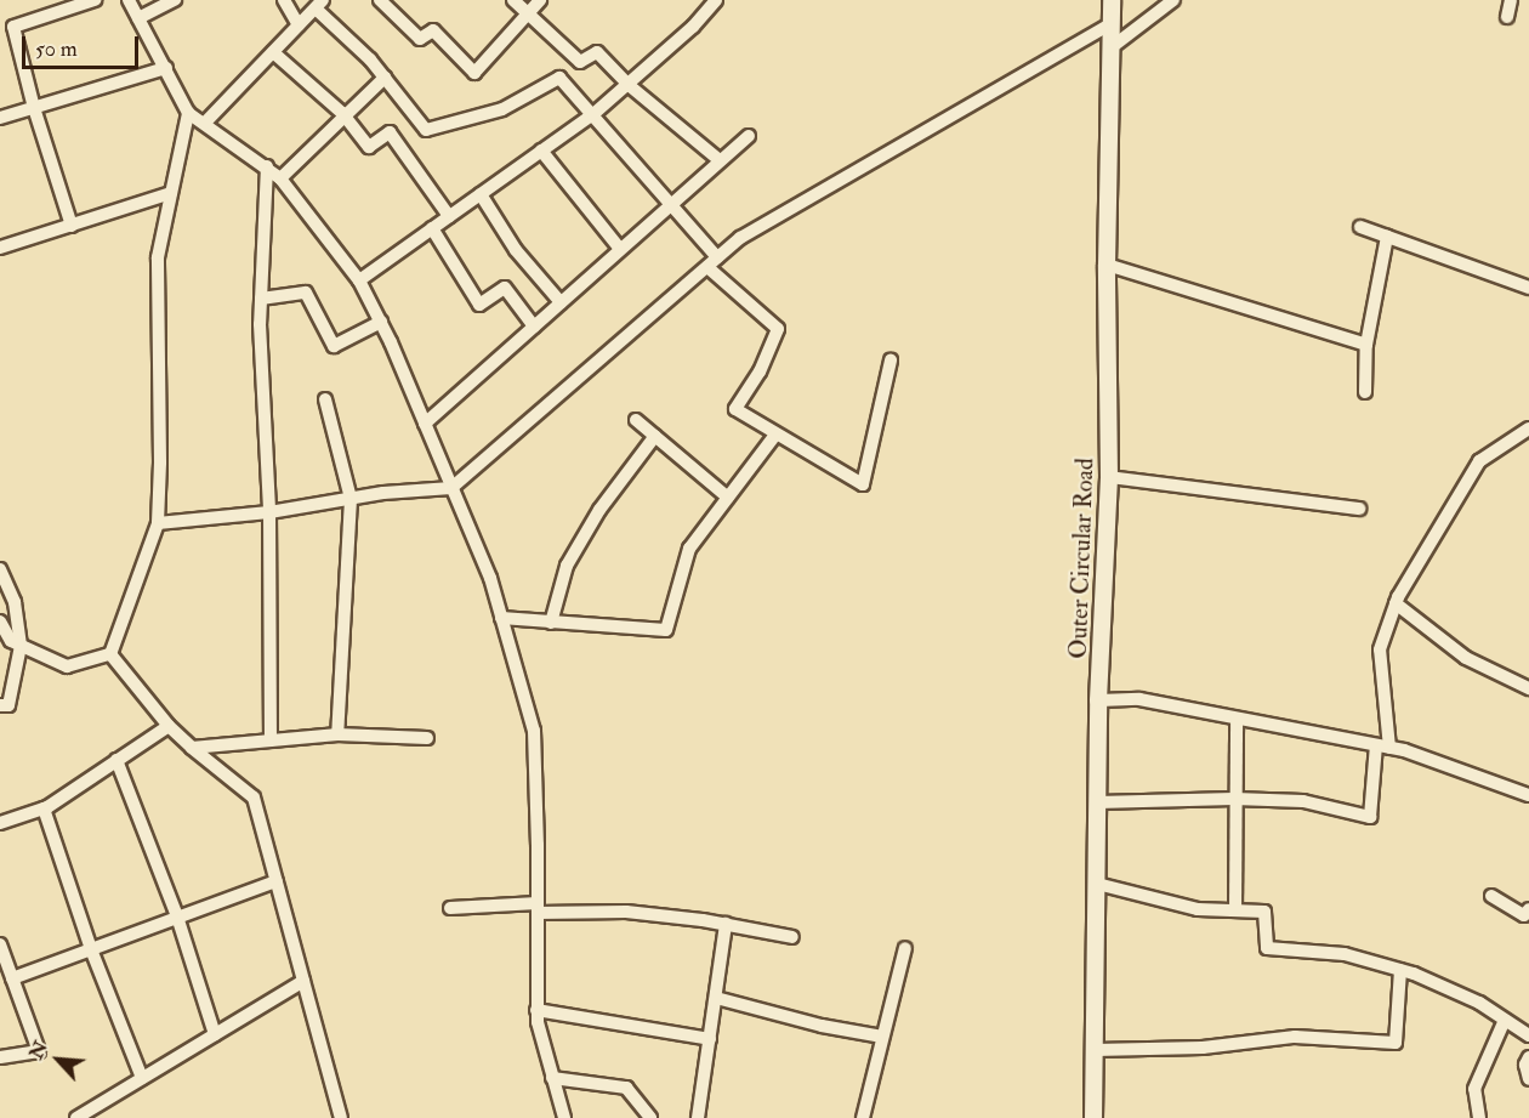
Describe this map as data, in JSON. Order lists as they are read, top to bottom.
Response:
{
  "streets": {
    "street": ["Outer Circular Road"]
  },
  "scale_bar": "50 m",
  "north": "top left"
}
